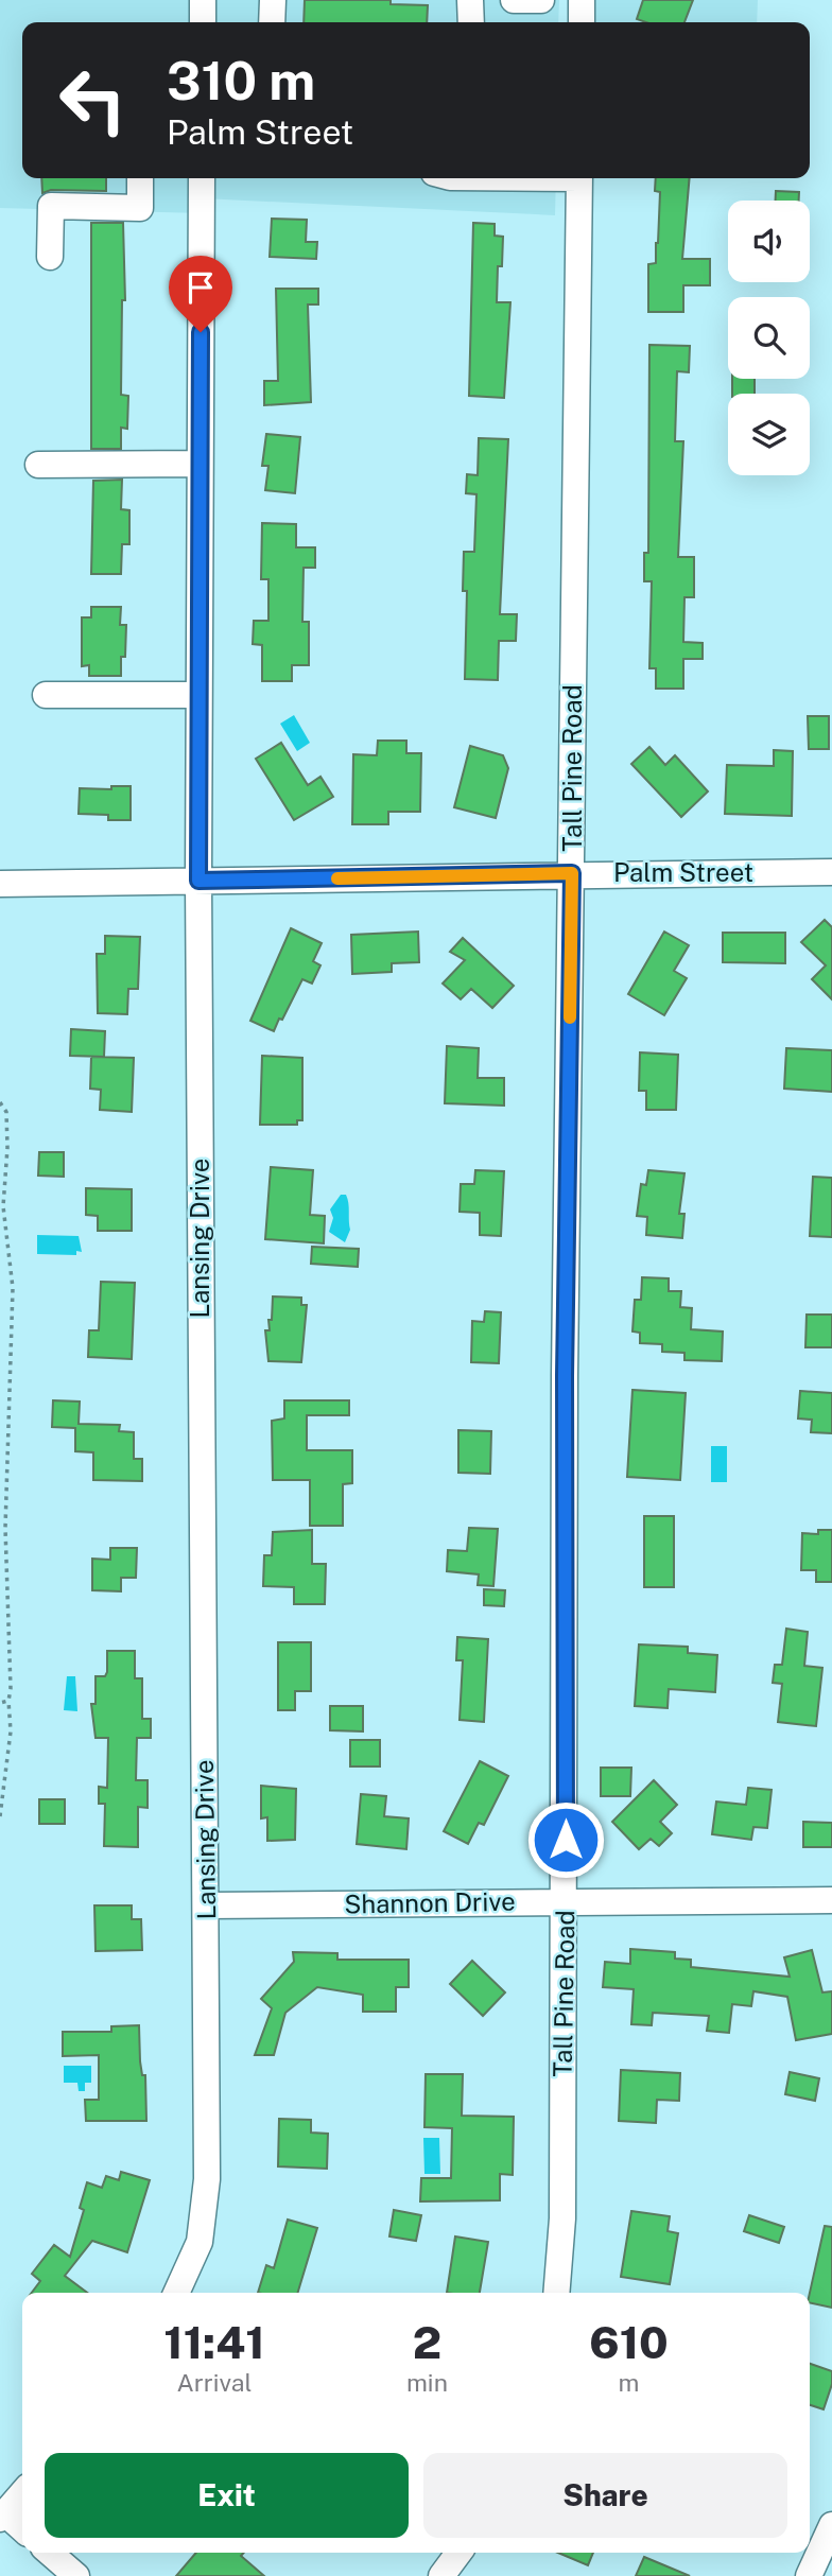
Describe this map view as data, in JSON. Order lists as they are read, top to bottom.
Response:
{
  "streets": {
    "street": [
      "Tall Pine Road",
      "Palm Street",
      "Lansing Drive",
      "Shannon Drive"
    ]
  },
  "crossings": [
    ["Tall Pine Road", "Palm Street"],
    ["Tall Pine Road", "Shannon Drive"],
    ["Palm Street", "Lansing Drive"],
    ["Lansing Drive", "Shannon Drive"]
  ],
  "page": {
    "turn": ["310 m", "Palm Street"],
    "eta": [
      "11:41",
      "Arrival",
      "2",
      "min",
      "610",
      "m"
    ],
    "buttons": ["Exit", "Share"]
  }
}
